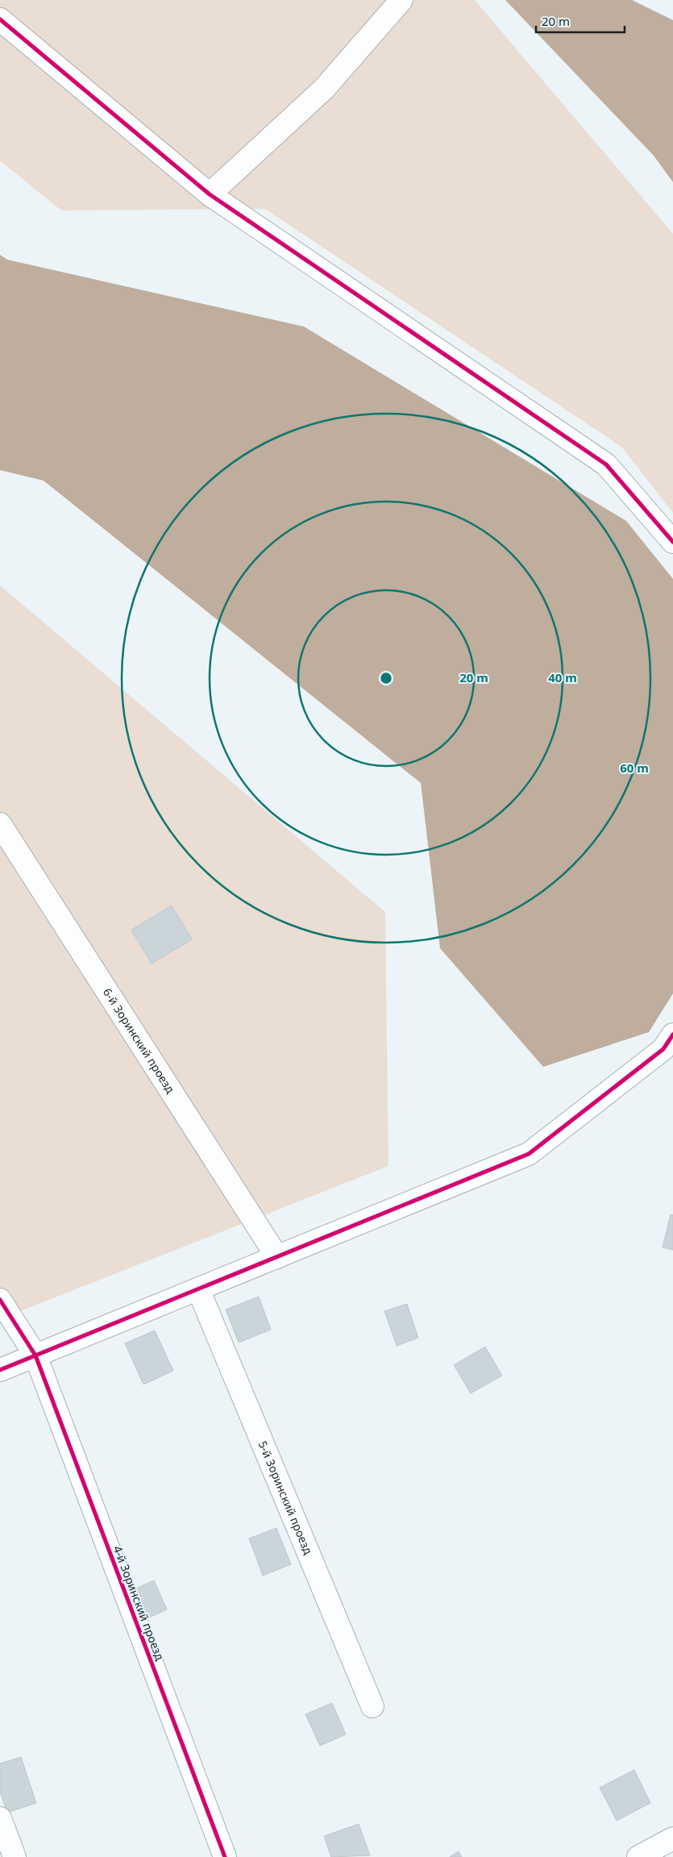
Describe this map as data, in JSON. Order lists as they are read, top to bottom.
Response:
{
  "streets": {
    "street": ["6-й Зоринский проезд", "5-й Зоринский проезд", "4-й Зоринский проезд"]
  },
  "scale_bar": "20 m",
  "rings": ["20 m", "40 m", "60 m"]
}
